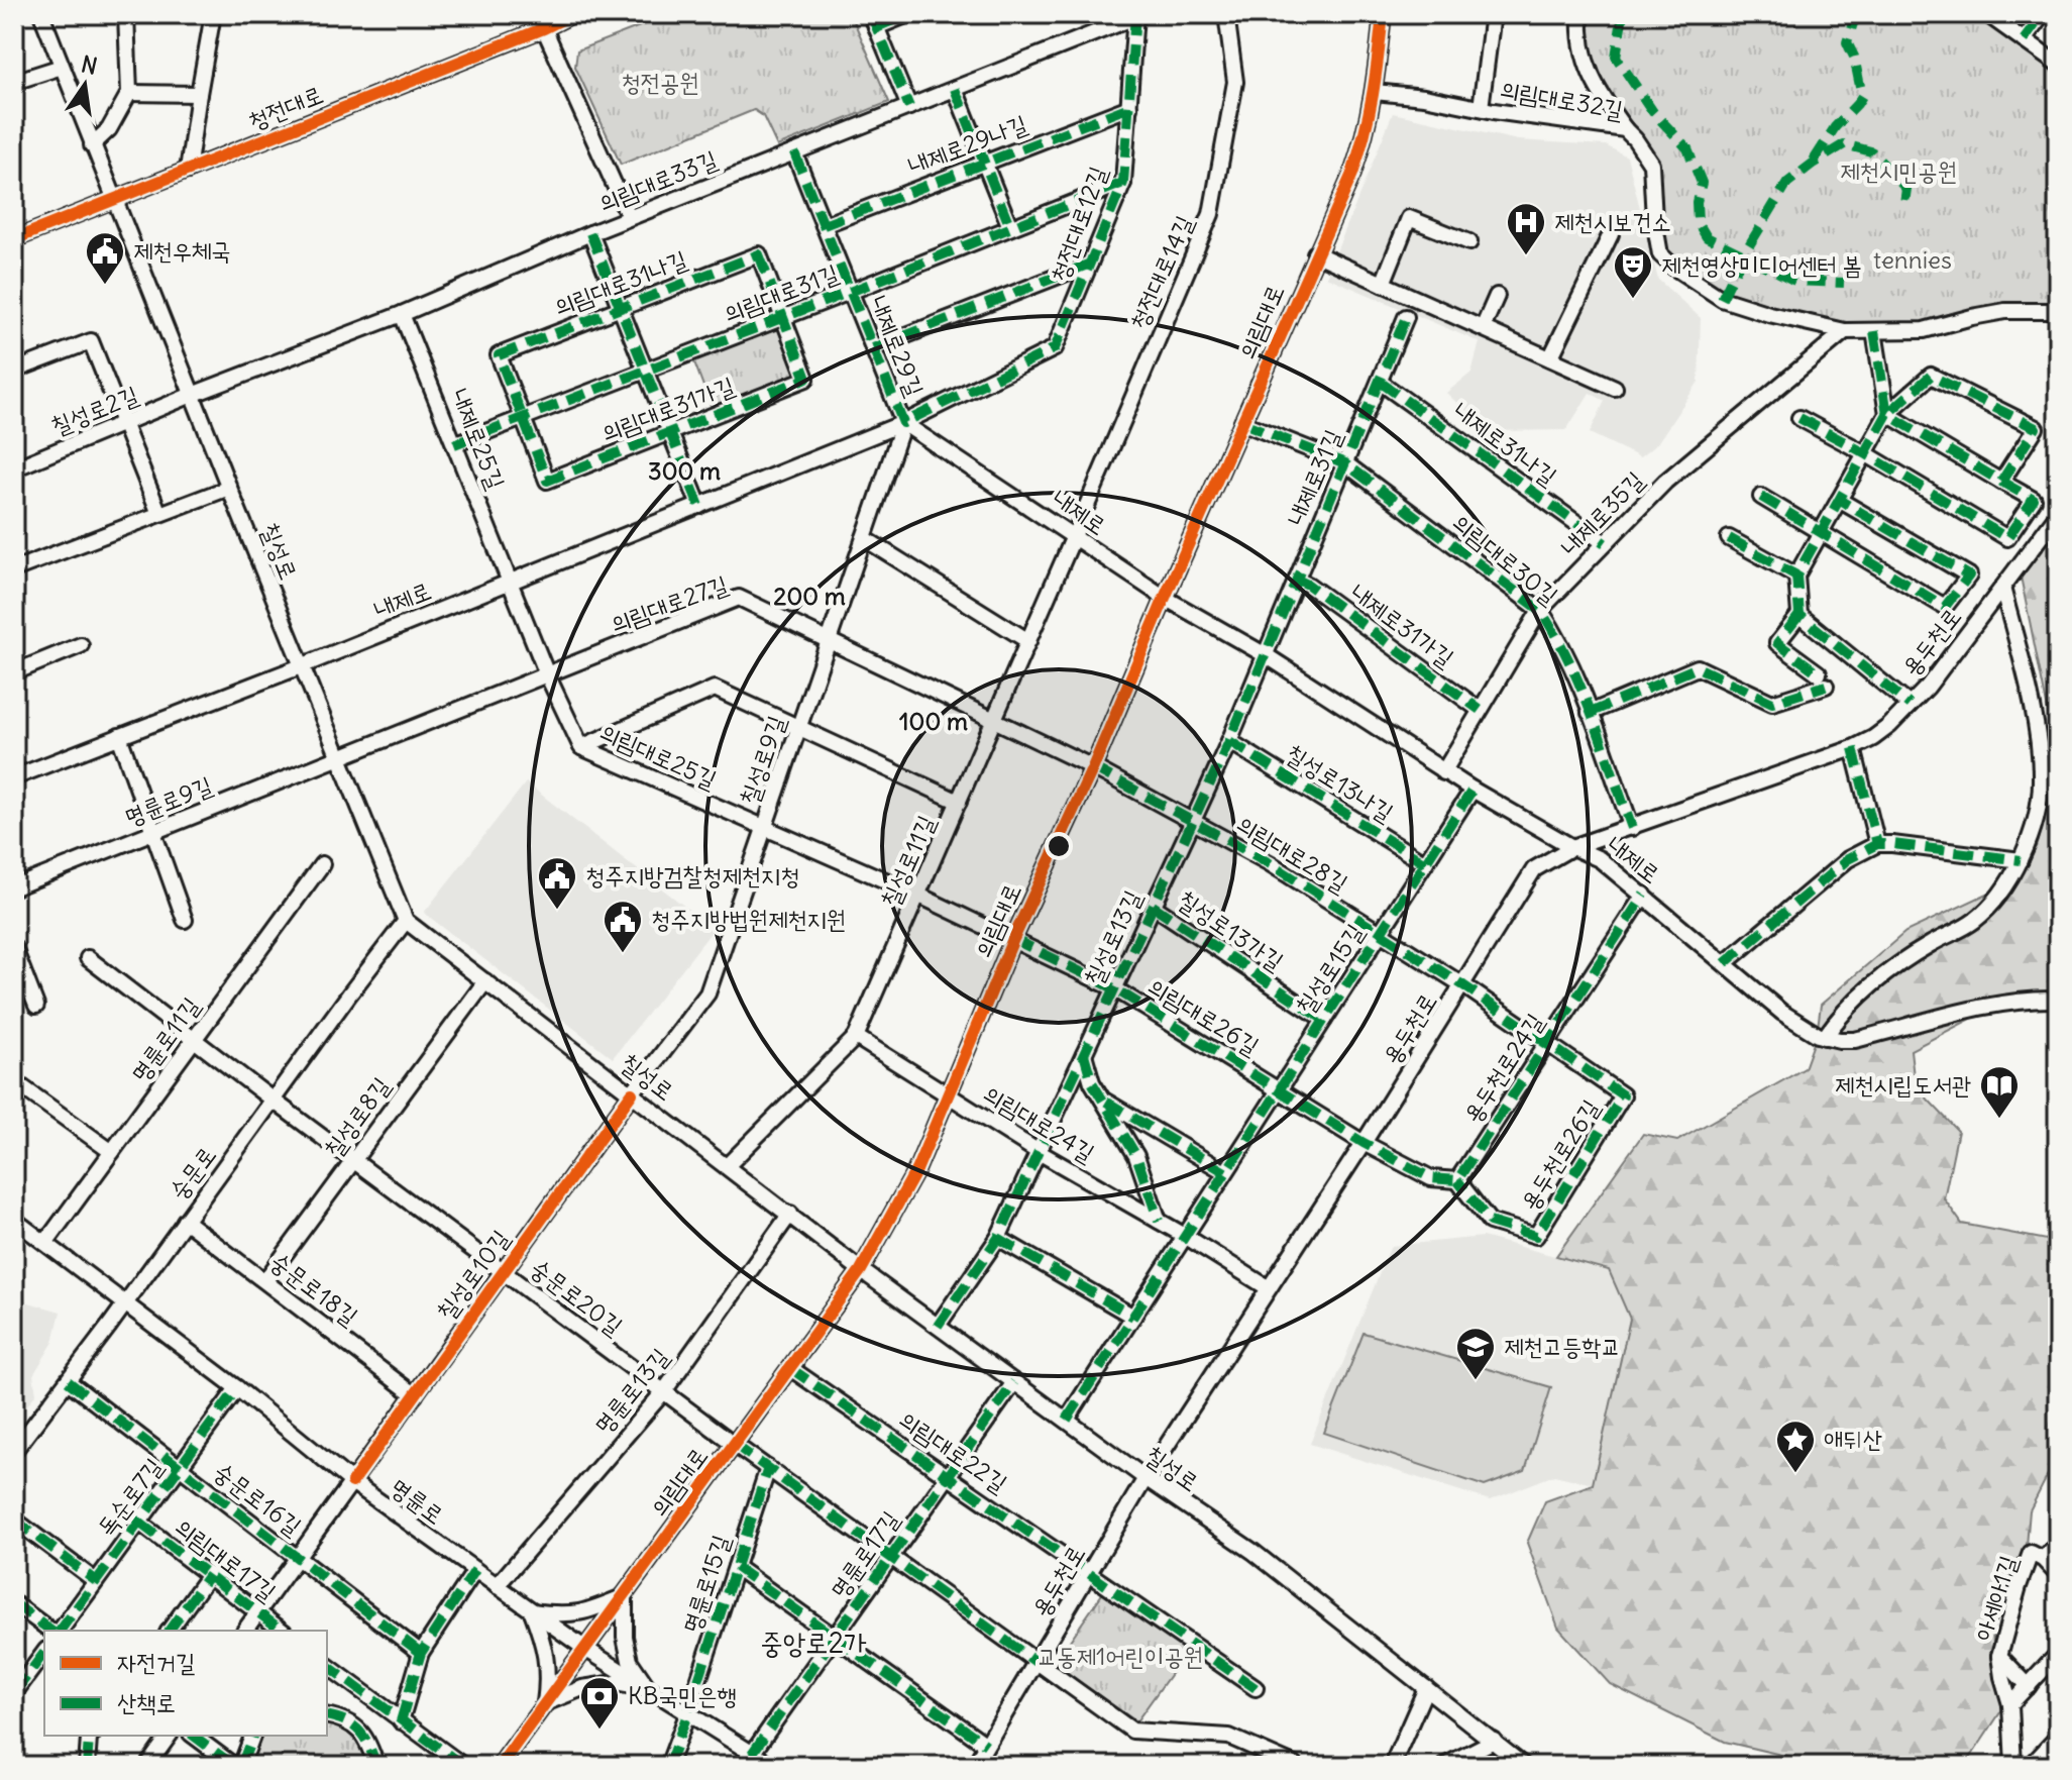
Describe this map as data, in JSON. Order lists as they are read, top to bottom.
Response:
{
  "streets": {
    "street": [
      "의림대로32길",
      "청전대로",
      "내제로29나길",
      "의림대로33길",
      "청전대로12길",
      "청전대로14길",
      "의림대로31나길",
      "의림대로31길",
      "의림대로",
      "내제로29길",
      "의림대로31가길",
      "칠성로2길",
      "내제로25길",
      "내제로31나길",
      "내제로31길",
      "내제로",
      "내제로35길",
      "칠성로",
      "의림대로30길",
      "의림대로27길",
      "내제로31가길",
      "용두천로",
      "의림대로25길",
      "칠성로9길",
      "칠성로13나길",
      "명륜로9길",
      "의림대로28길",
      "칠성로11길",
      "칠성로13가길",
      "칠성로13길",
      "칠성로15길",
      "의림대로26길",
      "명륜로11길",
      "용두천로24길",
      "칠성로8길",
      "의림대로24길",
      "용두천로26길",
      "숭문로",
      "칠성로10길",
      "숭문로18길",
      "숭문로20길",
      "명륜로13길",
      "의림대로22길",
      "독순로7길",
      "숭문로16길",
      "명륜로",
      "명륜로17길",
      "의림대로17길",
      "명륜로15길",
      "아세아1길"
    ]
  },
  "crossings": [
    ["의림대로32길", "의림대로"],
    ["의림대로32길", "내제로35길"],
    ["청전대로", "칠성로"],
    ["내제로29나길", "청전대로12길"],
    ["내제로29나길", "내제로29길"],
    ["의림대로33길", "청전대로12길"],
    ["의림대로33길", "내제로29길"],
    ["의림대로33길", "칠성로2길"],
    ["의림대로33길", "내제로25길"],
    ["의림대로33길", "칠성로"],
    ["청전대로12길", "의림대로31길"],
    ["청전대로12길", "내제로29길"],
    ["청전대로12길", "내제로"],
    ["청전대로12길", "칠성로9길"],
    ["청전대로14길", "내제로"],
    ["청전대로14길", "칠성로11길"],
    ["의림대로31나길", "의림대로31길"],
    ["의림대로31나길", "의림대로31가길"],
    ["의림대로31길", "내제로29길"],
    ["의림대로31길", "의림대로31가길"],
    ["의림대로31길", "내제로25길"],
    ["의림대로", "내제로"],
    ["의림대로", "칠성로"],
    ["의림대로", "의림대로30길"],
    ["의림대로", "의림대로27길"],
    ["의림대로", "의림대로25길"],
    ["의림대로", "의림대로28길"],
    ["의림대로", "의림대로26길"],
    ["의림대로", "의림대로24길"],
    ["의림대로", "숭문로20길"],
    ["의림대로", "의림대로22길"],
    ["의림대로", "명륜로"],
    ["내제로29길", "내제로"],
    ["내제로29길", "칠성로9길"],
    ["칠성로2길", "칠성로"],
    ["내제로25길", "내제로"],
    ["내제로25길", "의림대로25길"],
    ["내제로31나길", "내제로31길"],
    ["내제로31나길", "내제로35길"],
    ["내제로31길", "내제로"],
    ["내제로31길", "의림대로30길"],
    ["내제로31길", "내제로31가길"],
    ["내제로31길", "칠성로13길"],
    ["내제로", "내제로35길"],
    ["내제로", "칠성로"],
    ["내제로", "용두천로"],
    ["내제로", "의림대로25길"],
    ["내제로", "칠성로9길"],
    ["내제로", "칠성로11길"],
    ["내제로", "칠성로13길"],
    ["내제로", "칠성로15길"],
    ["내제로", "용두천로24길"],
    ["내제로35길", "의림대로30길"],
    ["내제로35길", "내제로31가길"],
    ["칠성로", "의림대로27길"],
    ["칠성로", "용두천로"],
    ["칠성로", "칠성로9길"],
    ["칠성로", "명륜로9길"],
    ["칠성로", "칠성로11길"],
    ["칠성로", "칠성로13길"],
    ["칠성로", "칠성로15길"],
    ["칠성로", "칠성로8길"],
    ["칠성로", "숭문로"],
    ["칠성로", "칠성로10길"],
    ["칠성로", "명륜로13길"],
    ["칠성로", "명륜로17길"],
    ["의림대로30길", "용두천로"],
    ["의림대로27길", "의림대로25길"],
    ["의림대로27길", "칠성로9길"],
    ["의림대로27길", "명륜로9길"],
    ["의림대로27길", "의림대로28길"],
    ["의림대로27길", "칠성로11길"],
    ["용두천로", "의림대로28길"],
    ["용두천로", "의림대로26길"],
    ["용두천로", "의림대로24길"],
    ["용두천로", "용두천로26길"],
    ["용두천로", "숭문로20길"],
    ["용두천로", "의림대로22길"],
    ["의림대로25길", "칠성로9길"],
    ["의림대로25길", "칠성로11길"],
    ["의림대로25길", "의림대로26길"],
    ["칠성로9길", "칠성로10길"],
    ["칠성로13나길", "칠성로13길"],
    ["칠성로13나길", "칠성로15길"],
    ["의림대로28길", "칠성로13길"],
    ["의림대로28길", "칠성로15길"],
    ["의림대로28길", "용두천로26길"],
    ["칠성로11길", "의림대로24길"],
    ["칠성로13가길", "칠성로13길"],
    ["칠성로13가길", "칠성로15길"],
    ["칠성로13길", "의림대로26길"],
    ["칠성로13길", "의림대로24길"],
    ["칠성로15길", "의림대로26길"],
    ["칠성로15길", "의림대로24길"],
    ["명륜로11길", "숭문로20길"],
    ["명륜로11길", "명륜로"],
    ["용두천로24길", "용두천로26길"],
    ["칠성로8길", "숭문로18길"],
    ["칠성로8길", "숭문로20길"],
    ["숭문로", "숭문로18길"],
    ["숭문로", "숭문로20길"],
    ["숭문로", "숭문로16길"],
    ["숭문로", "명륜로"],
    ["칠성로10길", "숭문로18길"],
    ["칠성로10길", "숭문로20길"],
    ["칠성로10길", "숭문로16길"],
    ["칠성로10길", "명륜로"],
    ["칠성로10길", "의림대로17길"],
    ["숭문로20길", "명륜로13길"],
    ["숭문로20길", "명륜로17길"],
    ["숭문로20길", "명륜로15길"],
    ["명륜로13길", "명륜로"],
    ["의림대로22길", "명륜로17길"],
    ["독순로7길", "숭문로16길"],
    ["독순로7길", "명륜로"],
    ["독순로7길", "의림대로17길"],
    ["명륜로", "명륜로17길"],
    ["명륜로", "명륜로15길"]
  ],
  "districts": ["중앙로2가"],
  "parks": [
    "청전공원",
    "제천시민공원",
    "tennies",
    "교동제1어린이공원"
  ],
  "places": {
    "hospital": ["제천시보건소"],
    "public building": ["제천우체국", "청주지방검찰청제천지청", "청주지방법원제천지원"],
    "theatre": ["제천영상미디어센터 봄"],
    "library": ["제천시립도서관"],
    "school or university": ["제천고등학교"],
    "place": ["애뒤산"],
    "bank": ["KB국민은행"]
  },
  "legend": ["자전거길", "산책로"],
  "north": "top",
  "rings": ["300 m", "200 m", "100 m"]
}
